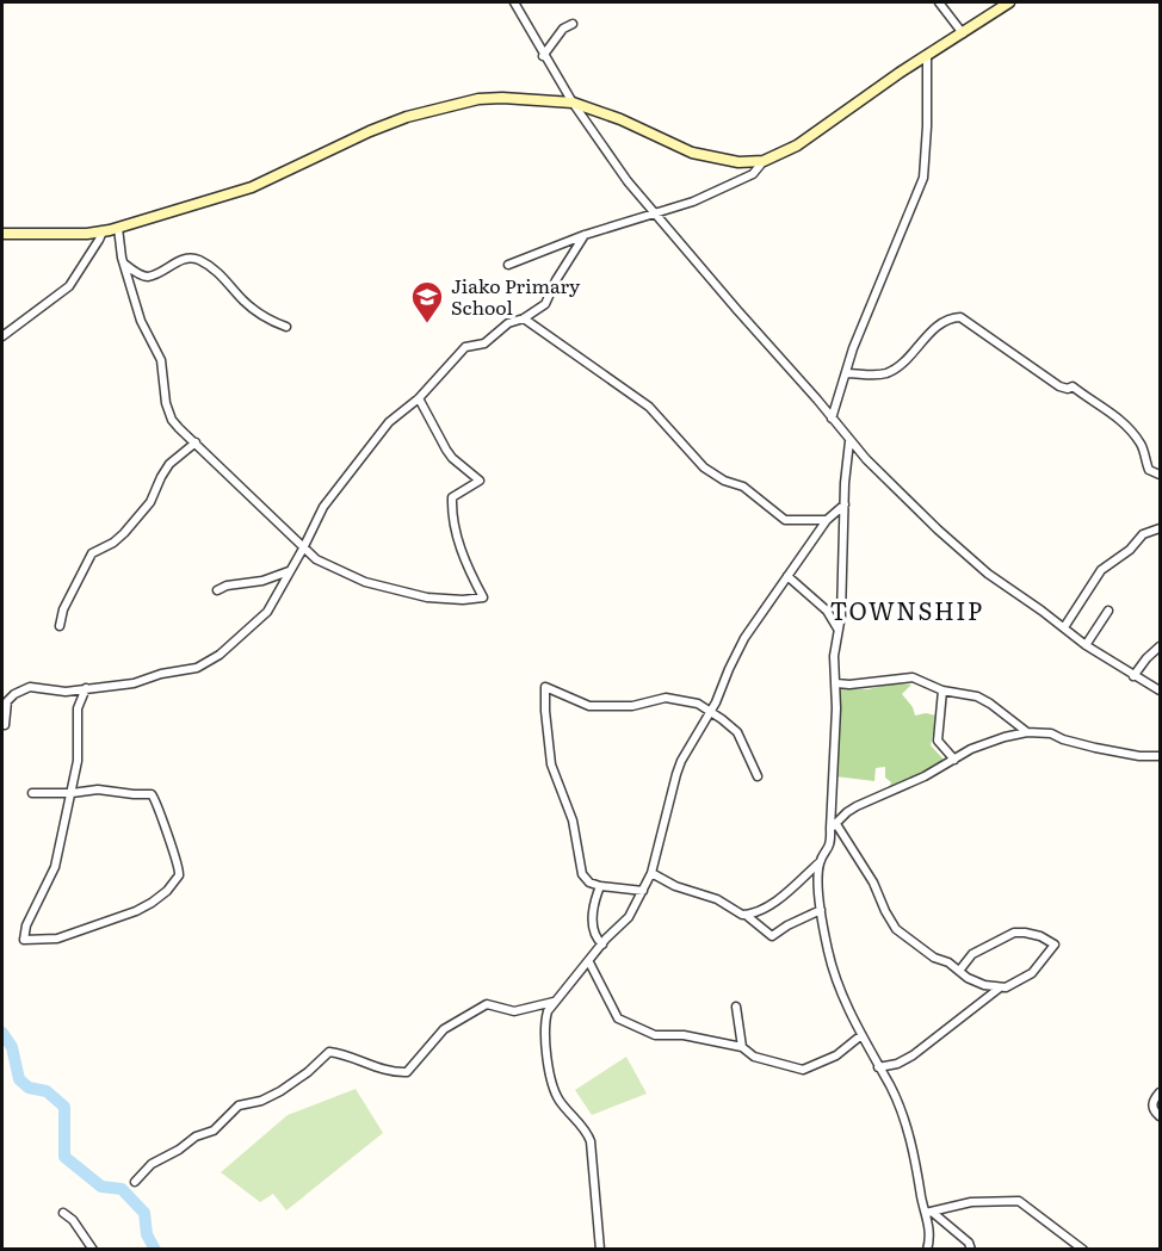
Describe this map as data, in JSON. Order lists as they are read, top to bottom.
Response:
{
  "districts": ["TOWNSHIP"],
  "places": {
    "school or university": ["Jiako Primary School"]
  }
}
